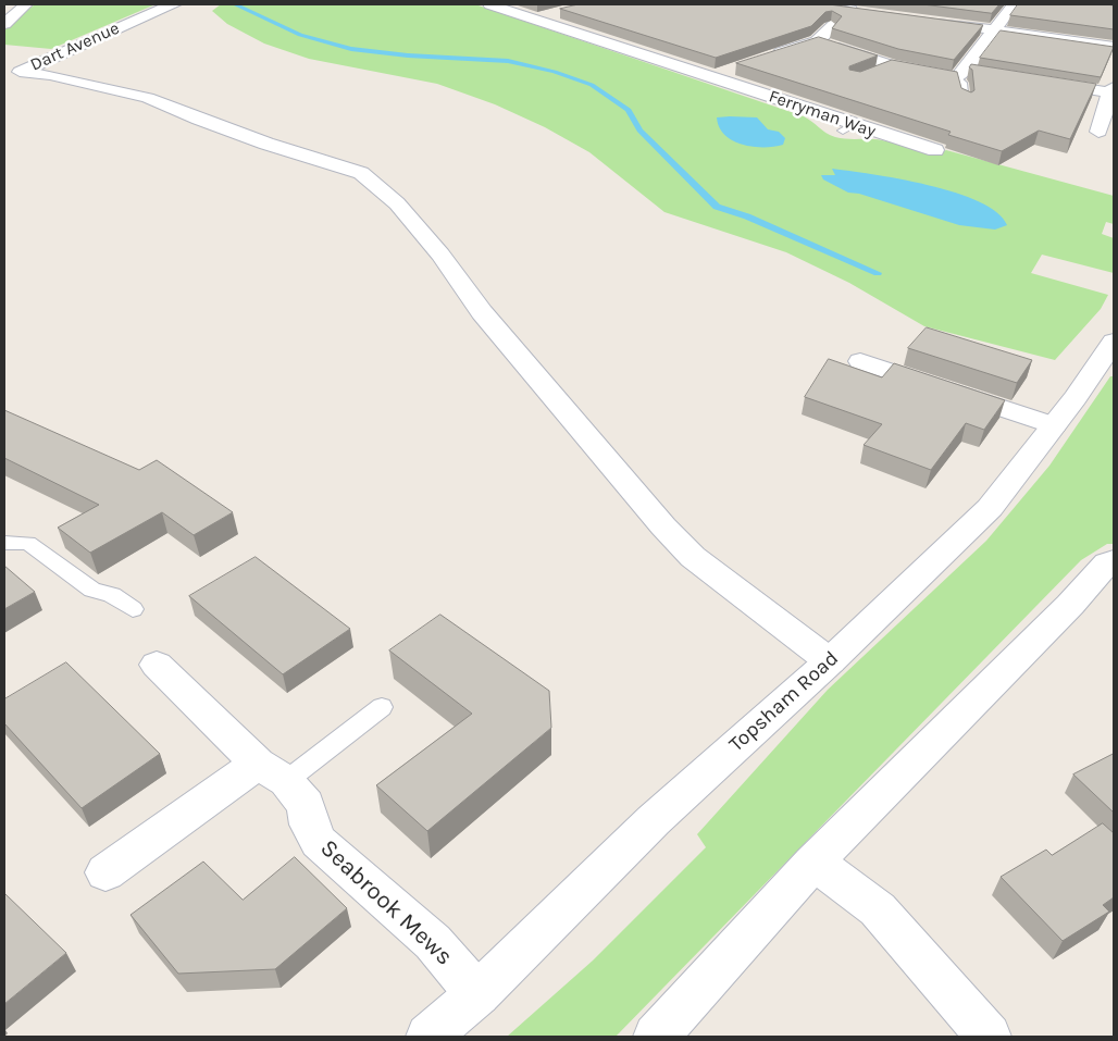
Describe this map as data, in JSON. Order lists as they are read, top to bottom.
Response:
{
  "streets": {
    "street": [
      "Dart Avenue",
      "Ferryman Way",
      "Topsham Road",
      "Seabrook Mews"
    ]
  },
  "crossings": [
    ["Topsham Road", "Seabrook Mews"]
  ]
}
